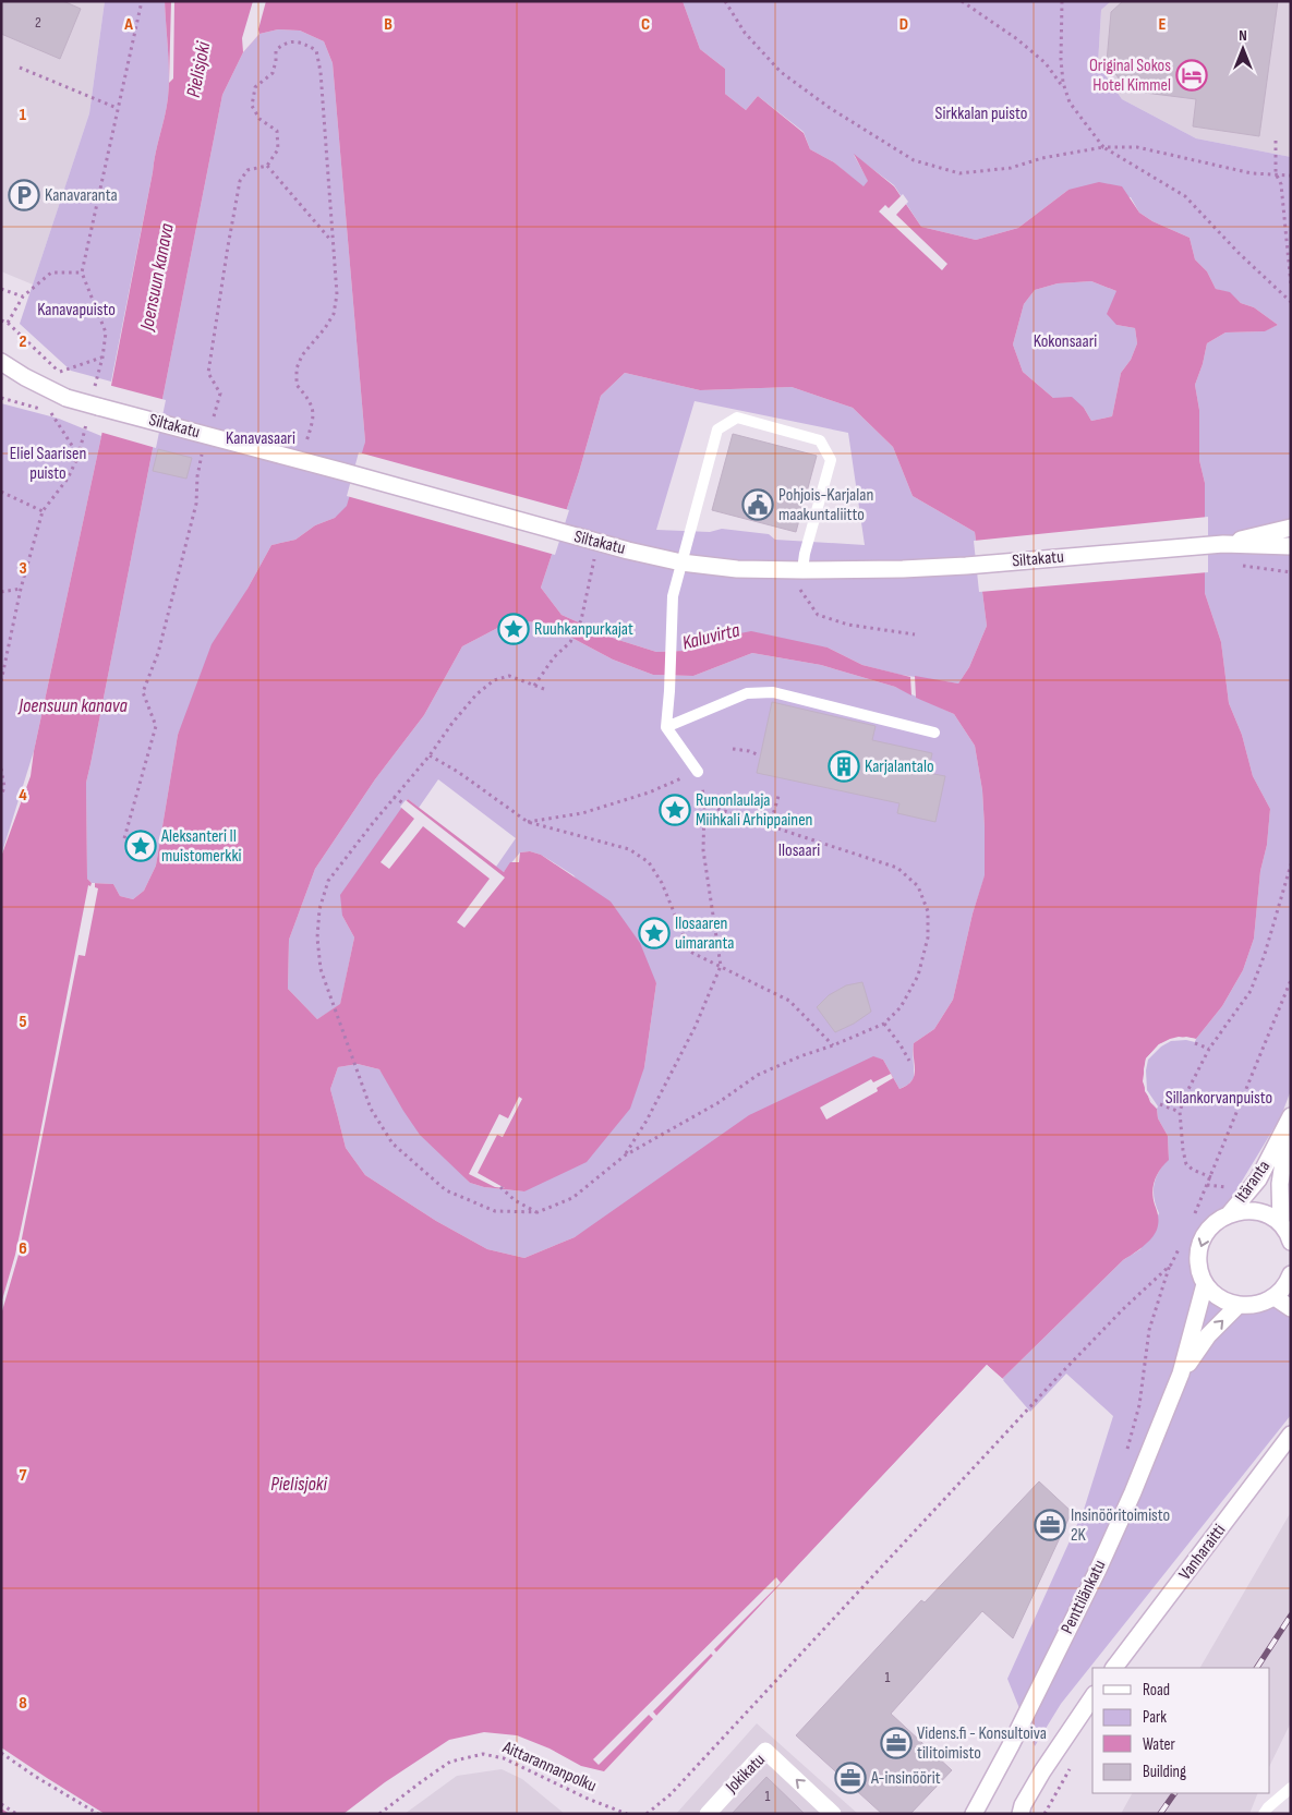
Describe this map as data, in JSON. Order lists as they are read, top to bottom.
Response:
{
  "streets": {
    "street": [
      "Siltakatu",
      "Itäranta",
      "Vanharaitti",
      "Penttilänkatu",
      "Jokikatu"
    ],
    "path": ["Aittarannanpolku"]
  },
  "crossings": [
    ["Itäranta", "Penttilänkatu"]
  ],
  "water": ["Pielisjoki", "Joensuun kanava", "Kaluvirta"],
  "parks": [
    "Sirkkalan puisto",
    "Kanavapuisto",
    "Kokonsaari",
    "Kanavasaari",
    "Eliel Saarisen puisto",
    "Ilosaari",
    "Sillankorvanpuisto"
  ],
  "places": {
    "hotel": ["Original Sokos Hotel Kimmel"],
    "parking": ["Kanavaranta"],
    "public building": ["Pohjois-Karjalan maakuntaliitto"],
    "place": [
      "Ruuhkanpurkajat",
      "Runonlaulaja Miihkali Arhippainen",
      "Aleksanteri II muistomerkki",
      "Ilosaaren uimaranta"
    ],
    "building": ["Karjalantalo"],
    "office": ["Insinööritoimisto 2K", "Videns.fi - Konsultoiva tilitoimisto", "A-insinöörit"]
  },
  "house_numbers": ["2", "1", "1"],
  "legend": [
    "Road",
    "Park",
    "Water",
    "Building"
  ],
  "north": "top",
  "grid": {
    "columns": [
      "A",
      "B",
      "C",
      "D",
      "E"
    ],
    "rows": [
      "1",
      "2",
      "3",
      "4",
      "5",
      "6",
      "7",
      "8"
    ]
  }
}
